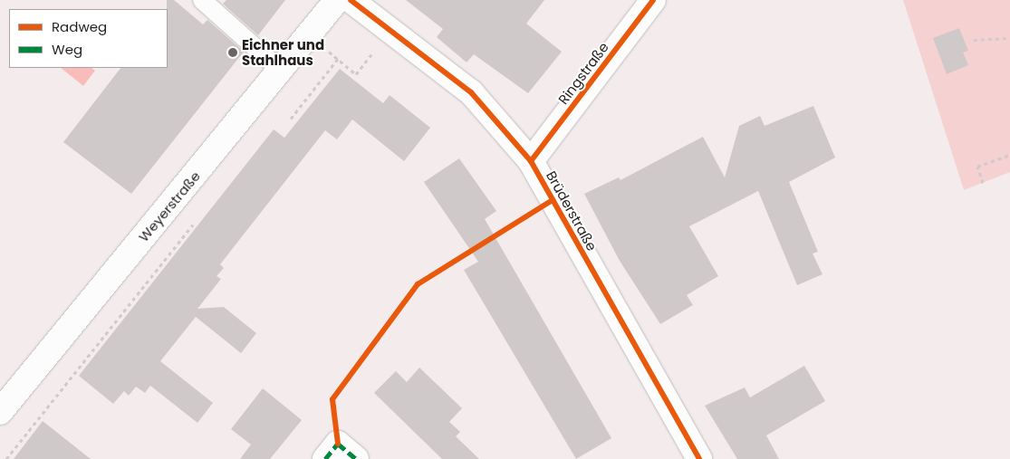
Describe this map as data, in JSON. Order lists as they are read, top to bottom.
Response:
{
  "streets": {
    "street": ["Ringstraße", "Weyerstraße", "Brüderstraße"]
  },
  "crossings": [
    ["Ringstraße", "Brüderstraße"]
  ],
  "places": ["Eichner und Stahlhaus"],
  "legend": ["Radweg", "Weg"]
}
